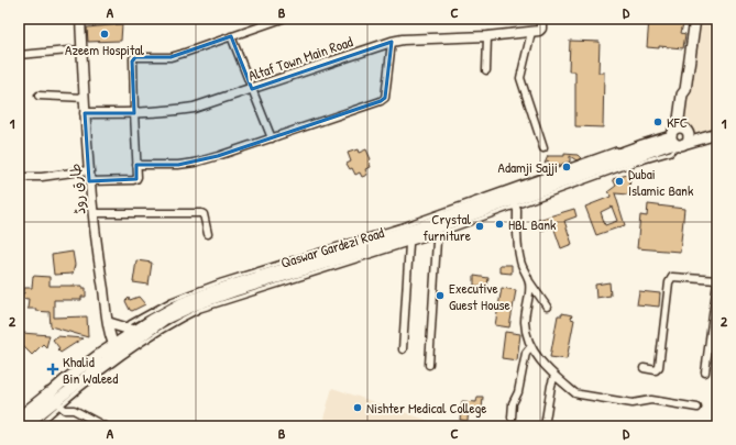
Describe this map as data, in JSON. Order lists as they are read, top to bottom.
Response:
{
  "streets": {
    "main road": ["Qaswar Gardezi Road"],
    "street": ["Altaf Town Main Road", "طارق روڈ"]
  },
  "crossings": [
    ["Altaf Town Main Road", "طارق روڈ"],
    ["طارق روڈ", "Qaswar Gardezi Road"]
  ],
  "places": {
    "other": [
      "Azeem Hospital",
      "KFC",
      "Adamji Sajji",
      "Dubai Islamic Bank",
      "HBL Bank",
      "Crystal furniture",
      "Executive Guest House",
      "Nishter Medical College"
    ],
    "health": ["Khalid Bin Waleed"]
  },
  "grid": {
    "columns": [
      "A",
      "B",
      "C",
      "D"
    ],
    "rows": ["1", "2"]
  }
}
